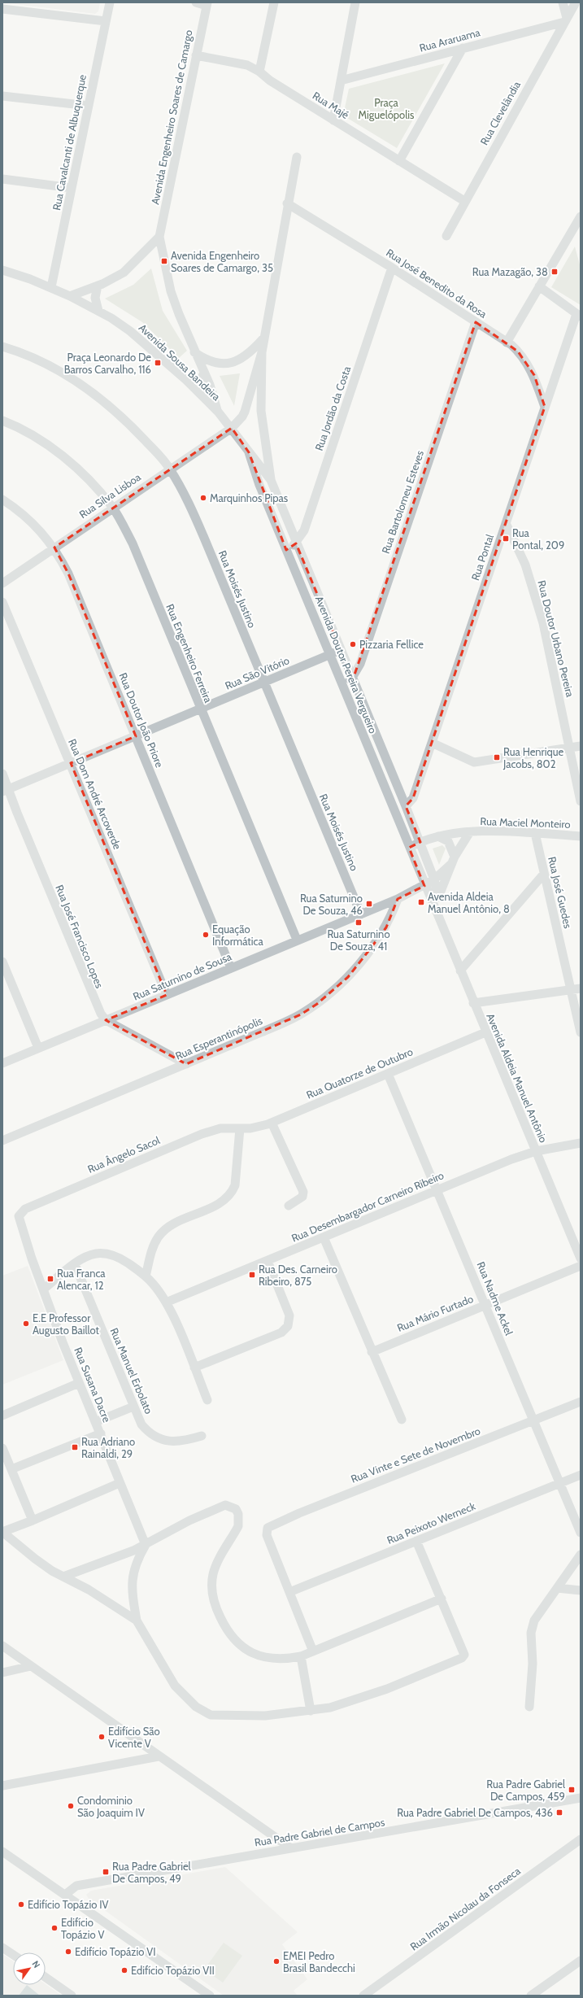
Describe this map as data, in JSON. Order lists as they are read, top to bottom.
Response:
{
  "streets": {
    "street": [
      "Rua Araruama",
      "Rua Majé",
      "Rua Clevelândia",
      "Avenida Engenheiro Soares de Camargo",
      "Rua Cavalcanti de Albuquerque",
      "Rua José Benedito da Rosa",
      "Avenida Sousa Bandeira",
      "Rua Jordão da Costa",
      "Rua Silva Lisboa",
      "Rua Bartolomeu Esteves",
      "Rua Pontal",
      "Rua Moisés Justino",
      "Rua Doutor Urbano Pereira",
      "Rua Engenheiro Ferreira",
      "Avenida Doutor Pereira Vergueiro",
      "Rua São Vitório",
      "Rua Doutor João Priore",
      "Rua Dom André Arcoverde",
      "Rua Maciel Monteiro",
      "Rua José Guedes",
      "Rua José Francisco Lopes",
      "Rua Saturnino de Sousa",
      "Rua Esperantinópolis",
      "Rua Quatorze de Outubro",
      "Avenida Aldeia Manuel Antônio",
      "Rua Ângelo Sacol",
      "Rua Desembargador Carneiro Ribeiro",
      "Rua Nadme Ackel",
      "Rua Mário Furtado",
      "Rua Manuel Erbolato",
      "Rua Susana Dacre",
      "Rua Vinte e Sete de Novembro",
      "Rua Peixoto Werneck",
      "Rua Padre Gabriel de Campos",
      "Rua Irmão Nicolau da Fonseca"
    ]
  },
  "crossings": [
    ["Rua Araruama", "Rua Clevelândia"],
    ["Rua Majé", "Rua Clevelândia"],
    ["Rua Majé", "Avenida Engenheiro Soares de Camargo"],
    ["Rua Cavalcanti de Albuquerque", "Avenida Sousa Bandeira"],
    ["Rua José Benedito da Rosa", "Rua Jordão da Costa"],
    ["Rua José Benedito da Rosa", "Rua Bartolomeu Esteves"],
    ["Rua José Benedito da Rosa", "Rua Pontal"],
    ["Rua José Benedito da Rosa", "Avenida Doutor Pereira Vergueiro"],
    ["Avenida Sousa Bandeira", "Rua Silva Lisboa"],
    ["Avenida Sousa Bandeira", "Avenida Doutor Pereira Vergueiro"],
    ["Rua Jordão da Costa", "Avenida Doutor Pereira Vergueiro"],
    ["Rua Silva Lisboa", "Rua Moisés Justino"],
    ["Rua Silva Lisboa", "Rua Engenheiro Ferreira"],
    ["Rua Silva Lisboa", "Avenida Doutor Pereira Vergueiro"],
    ["Rua Silva Lisboa", "Rua Doutor João Priore"],
    ["Rua Bartolomeu Esteves", "Avenida Doutor Pereira Vergueiro"],
    ["Rua Pontal", "Rua Doutor Urbano Pereira"],
    ["Rua Pontal", "Avenida Doutor Pereira Vergueiro"],
    ["Rua Moisés Justino", "Rua São Vitório"],
    ["Rua Moisés Justino", "Rua Saturnino de Sousa"],
    ["Rua Engenheiro Ferreira", "Rua São Vitório"],
    ["Rua Engenheiro Ferreira", "Rua Saturnino de Sousa"],
    ["Avenida Doutor Pereira Vergueiro", "Rua São Vitório"],
    ["Avenida Doutor Pereira Vergueiro", "Rua Maciel Monteiro"],
    ["Avenida Doutor Pereira Vergueiro", "Rua Saturnino de Sousa"],
    ["Avenida Doutor Pereira Vergueiro", "Avenida Aldeia Manuel Antônio"],
    ["Rua São Vitório", "Rua Doutor João Priore"],
    ["Rua São Vitório", "Rua Dom André Arcoverde"],
    ["Rua São Vitório", "Rua José Francisco Lopes"],
    ["Rua Doutor João Priore", "Rua Saturnino de Sousa"],
    ["Rua Dom André Arcoverde", "Rua Saturnino de Sousa"],
    ["Rua Maciel Monteiro", "Rua José Guedes"],
    ["Rua Maciel Monteiro", "Rua Saturnino de Sousa"],
    ["Rua Maciel Monteiro", "Avenida Aldeia Manuel Antônio"],
    ["Rua José Francisco Lopes", "Rua Saturnino de Sousa"],
    ["Rua José Francisco Lopes", "Rua Esperantinópolis"],
    ["Rua Saturnino de Sousa", "Rua Esperantinópolis"],
    ["Rua Saturnino de Sousa", "Avenida Aldeia Manuel Antônio"],
    ["Rua Quatorze de Outubro", "Avenida Aldeia Manuel Antônio"],
    ["Rua Quatorze de Outubro", "Rua Ângelo Sacol"],
    ["Rua Quatorze de Outubro", "Rua Nadme Ackel"],
    ["Avenida Aldeia Manuel Antônio", "Rua Desembargador Carneiro Ribeiro"],
    ["Rua Ângelo Sacol", "Rua Susana Dacre"],
    ["Rua Desembargador Carneiro Ribeiro", "Rua Nadme Ackel"],
    ["Rua Nadme Ackel", "Rua Mário Furtado"],
    ["Rua Nadme Ackel", "Rua Vinte e Sete de Novembro"],
    ["Rua Nadme Ackel", "Rua Peixoto Werneck"],
    ["Rua Vinte e Sete de Novembro", "Rua Peixoto Werneck"]
  ],
  "parks": ["Praça Miguelópolis"],
  "places": {
    "transit": [
      "Avenida Engenheiro Soares de Camargo, 35",
      "Rua Mazagão, 38",
      "Praça Leonardo De Barros Carvalho, 116",
      "Rua Pontal, 209",
      "Rua Henrique Jacobs, 802",
      "Avenida Aldeia Manuel Antônio, 8",
      "Rua Saturnino De Souza, 46",
      "Rua Saturnino De Souza, 41",
      "Rua Des. Carneiro Ribeiro, 875",
      "Rua Franca Alencar, 12",
      "Rua Adriano Rainaldi, 29",
      "Rua Padre Gabriel De Campos, 459",
      "Rua Padre Gabriel De Campos, 436",
      "Rua Padre Gabriel De Campos, 49"
    ],
    "other": [
      "Marquinhos Pipas",
      "Pizzaria Fellice",
      "Equação Informática",
      "E.E Professor Augusto Baillot",
      "Edifício São Vicente V",
      "Condominio São Joaquim IV",
      "Edifício Topázio IV",
      "Edifício Topázio V",
      "Edifício Topázio VI",
      "EMEI Pedro Brasil Bandecchi",
      "Edifício Topázio VII"
    ]
  },
  "north": "top right"
}
